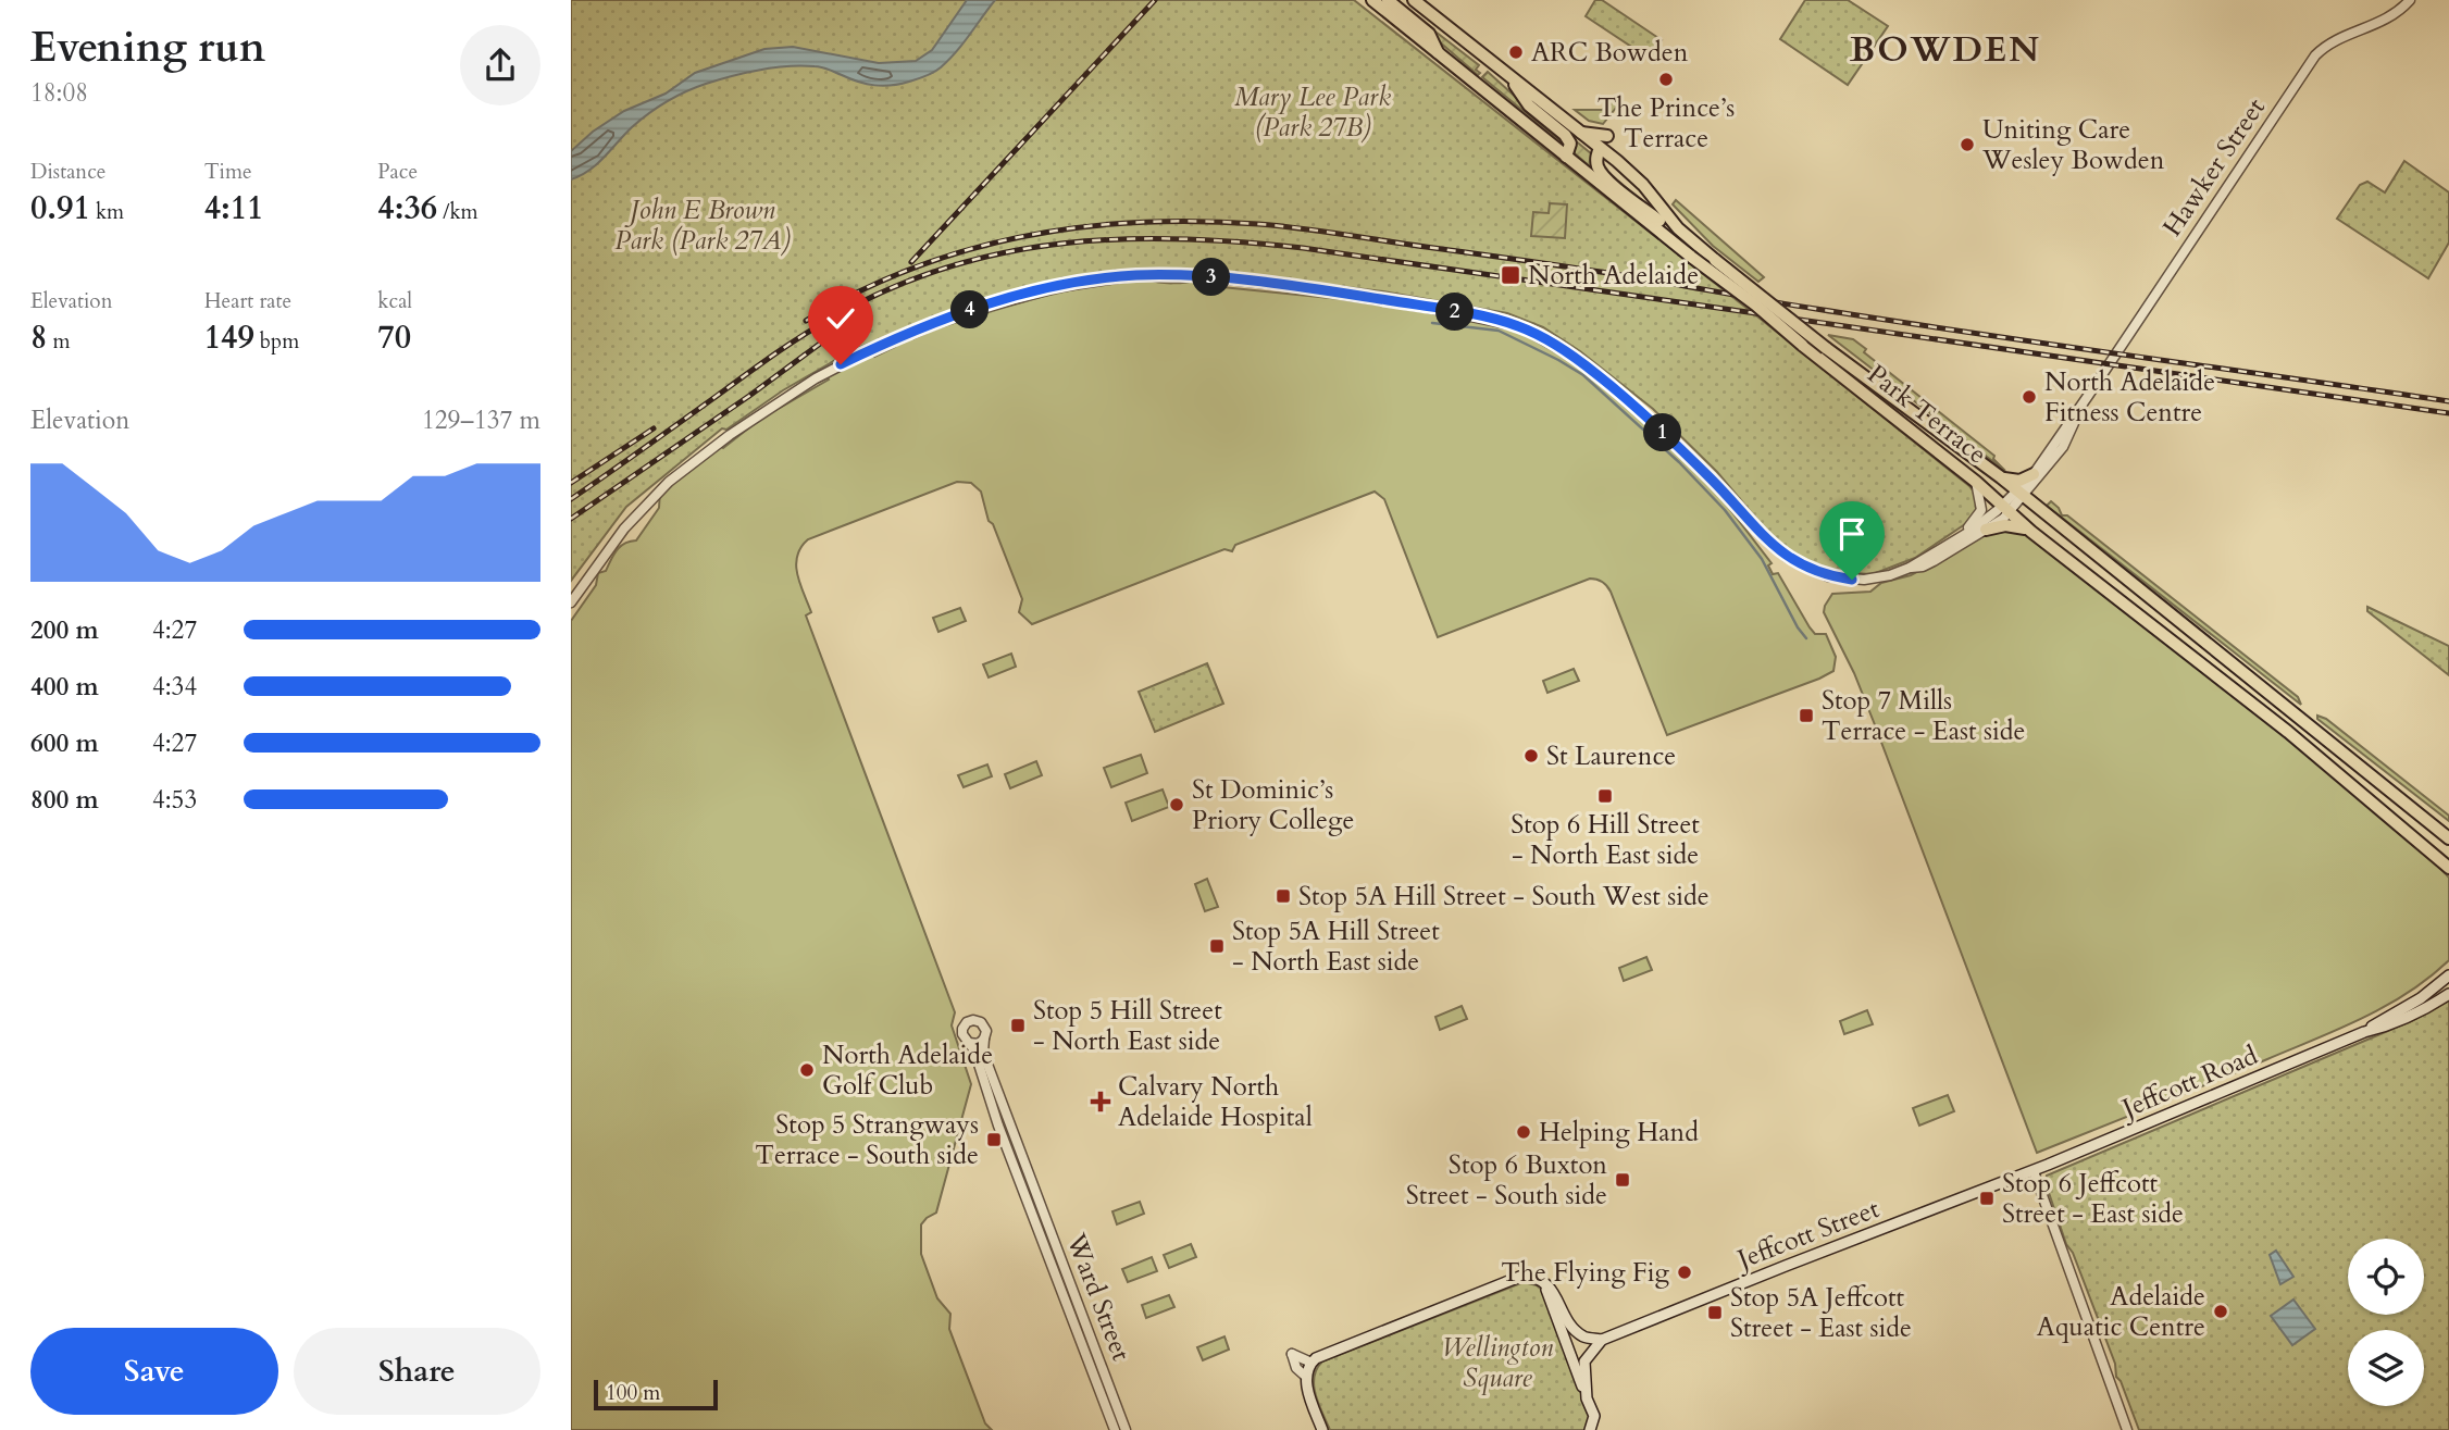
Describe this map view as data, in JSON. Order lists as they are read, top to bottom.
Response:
{
  "streets": {
    "highway": ["Park Terrace"],
    "main road": ["Jeffcott Road", "Jeffcott Street"],
    "street": ["Hawker Street", "Ward Street"]
  },
  "crossings": [
    ["Hawker Street", "Park Terrace"],
    ["Jeffcott Road", "Jeffcott Street"]
  ],
  "districts": ["BOWDEN"],
  "parks": ["Mary Lee Park (Park 27B)", "John E Brown Park (Park 27A)", "Wellington Square"],
  "places": {
    "other": [
      "ARC Bowden",
      "The Prince’s Terrace",
      "Uniting Care Wesley Bowden",
      "North Adelaide Fitness Centre",
      "St Laurence",
      "St Dominic’s Priory College",
      "North Adelaide Golf Club",
      "Helping Hand",
      "The Flying Fig",
      "Adelaide Aquatic Centre"
    ],
    "transit": [
      "North Adelaide",
      "Stop 7 Mills Terrace - East side",
      "Stop 6 Hill Street - North East side",
      "Stop 5A Hill Street - South West side",
      "Stop 5A Hill Street - North East side",
      "Stop 5 Hill Street - North East side",
      "Stop 5 Strangways Terrace - South side",
      "Stop 6 Buxton Street - South side",
      "Stop 6 Jeffcott Street - East side",
      "Stop 5A Jeffcott Street - East side"
    ],
    "health": ["Calvary North Adelaide Hospital"]
  },
  "scale_bar": "100 m",
  "page": {
    "heading": ["Evening run", "18:08"],
    "stats": [
      ["Distance", "0.91 km"],
      ["Time", "4:11"],
      ["Pace", "4:36 /km"],
      ["Elevation", "8 m"],
      ["Heart rate", "149 bpm"],
      ["kcal", "70"]
    ],
    "pins": [
      "3",
      "4",
      "2",
      "1"
    ],
    "chart": ["Elevation", "129–137 m"],
    "list": [
      {
        "name": "200 m",
        "note": "4:27"
      },
      {
        "name": "400 m",
        "note": "4:34"
      },
      {
        "name": "600 m",
        "note": "4:27"
      },
      {
        "name": "800 m",
        "note": "4:53"
      }
    ],
    "buttons": ["Save", "Share"],
    "scale": "100 m"
  }
}
